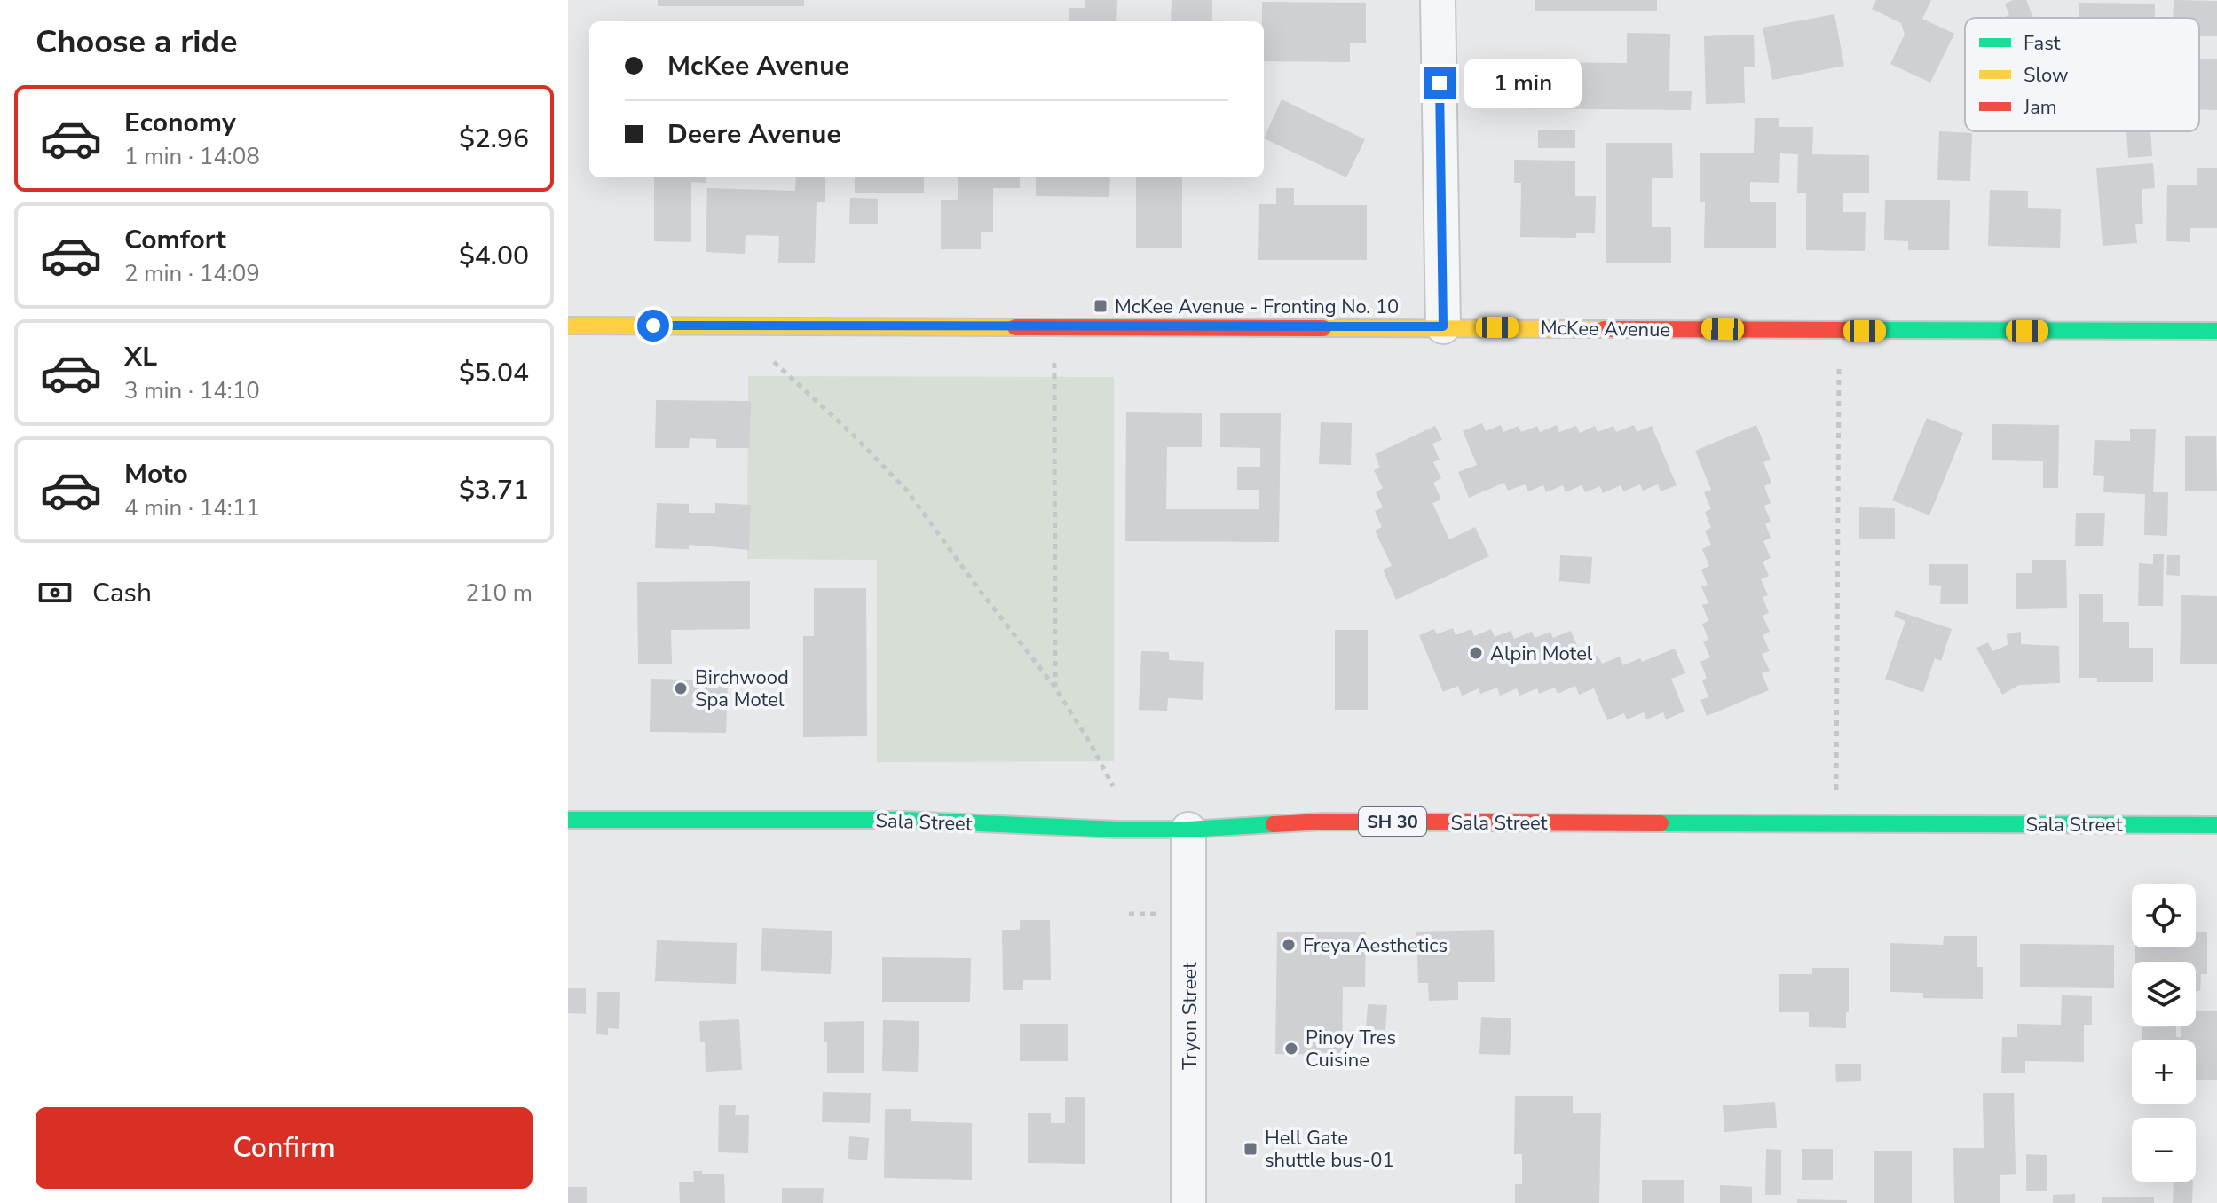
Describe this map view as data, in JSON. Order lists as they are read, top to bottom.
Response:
{
  "streets": {
    "main road": ["McKee Avenue", "Sala Street", "SH 30"],
    "street": ["Tryon Street"]
  },
  "crossings": [
    ["Sala Street", "Tryon Street"]
  ],
  "places": {
    "transit": ["McKee Avenue - Fronting No. 10", "Hell Gate shuttle bus-01"],
    "other": [
      "Alpin Motel",
      "Birchwood Spa Motel",
      "Freya Aesthetics",
      "Pinoy Tres Cuisine"
    ]
  },
  "legend": ["Fast", "Slow", "Jam"],
  "page": {
    "heading": "Choose a ride",
    "banner": ["McKee Avenue", "Deere Avenue"],
    "bubble": "1 min",
    "list": [
      {
        "name": "Economy",
        "note": "1 min · 14:08",
        "value": "$2.96"
      },
      {
        "name": "Comfort",
        "note": "2 min · 14:09",
        "value": "$4.00"
      },
      {
        "name": "XL",
        "note": "3 min · 14:10",
        "value": "$5.04"
      },
      {
        "name": "Moto",
        "note": "4 min · 14:11",
        "value": "$3.71"
      }
    ],
    "pay": ["Cash", "210 m"],
    "map_buttons": ["+", "−"],
    "buttons": "Confirm"
  }
}
